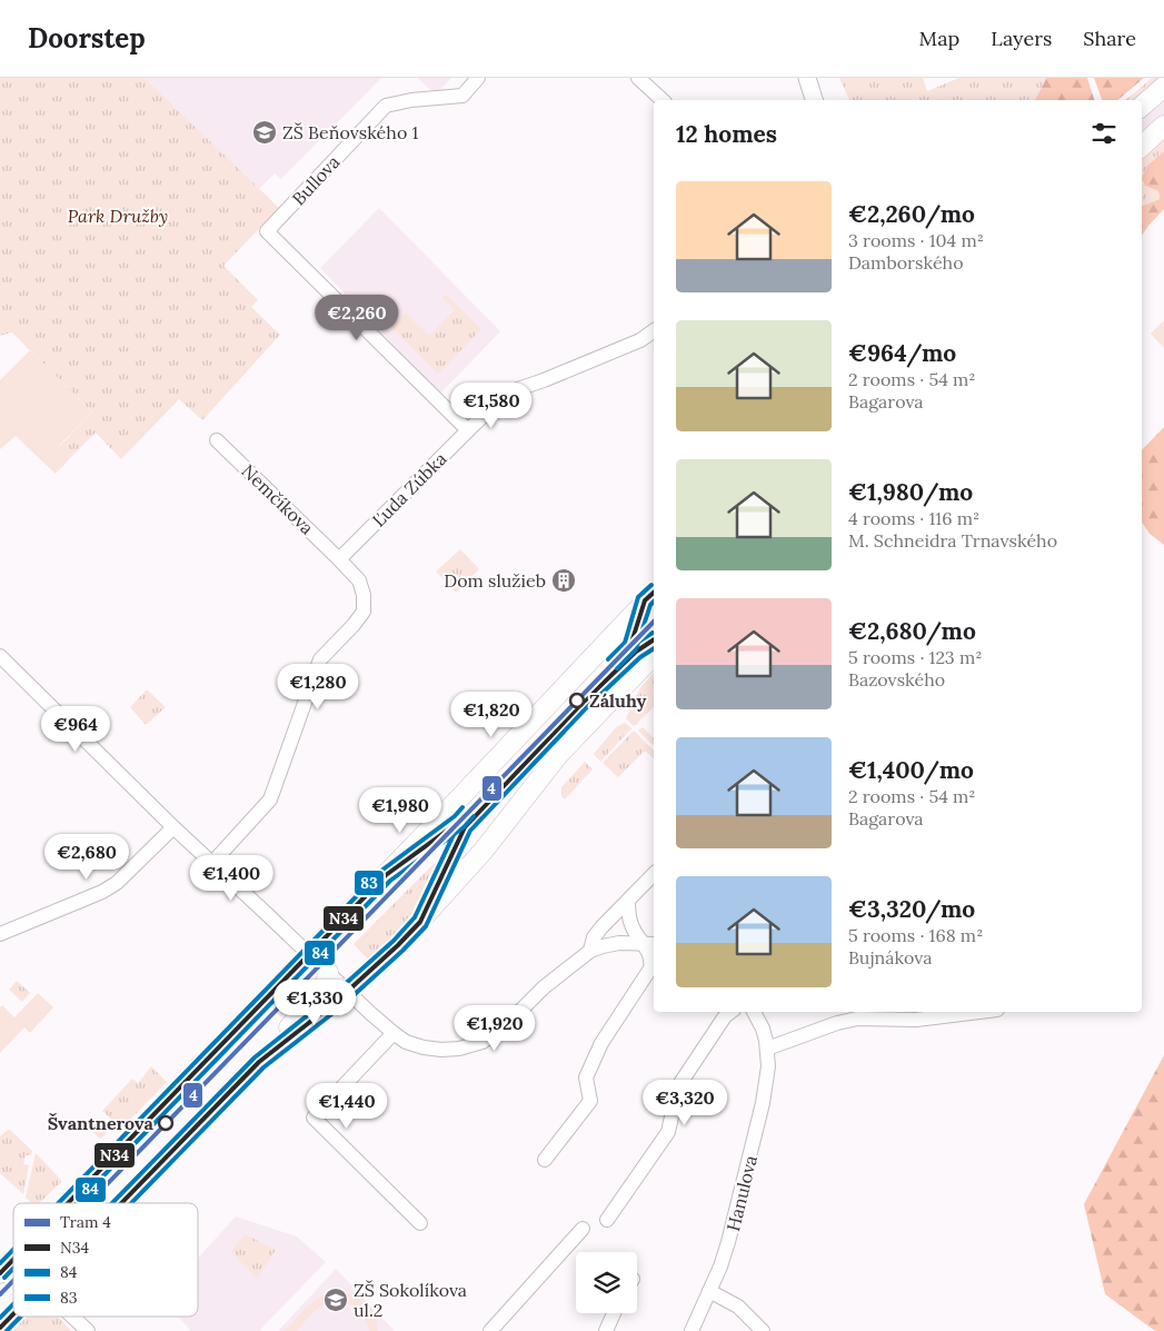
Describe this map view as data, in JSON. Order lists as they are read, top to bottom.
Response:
{
  "streets": {
    "street": [
      "Bullova",
      "Ľuda Zúbka",
      "Nemčíkova",
      "Hanulova"
    ]
  },
  "crossings": [
    ["Bullova", "Ľuda Zúbka"],
    ["Ľuda Zúbka", "Nemčíkova"]
  ],
  "parks": ["Park Družby"],
  "places": {
    "school or university": ["ZŠ Beňovského 1", "ZŠ Sokolíkova ul.2"],
    "building": ["Dom služieb"],
    "other": ["Záluhy", "Švantnerova"]
  },
  "lines": [
    "transit line 83",
    "transit line N34",
    "transit line 84",
    "tram line 4"
  ],
  "legend": [
    "Tram 4",
    "N34",
    "84",
    "83"
  ],
  "page": {
    "header": "Doorstep",
    "nav": ["Map", "Layers", "Share"],
    "heading": "12 homes",
    "list": [
      {
        "name": "€2,260/mo",
        "note": "3 rooms · 104 m² · Damborského"
      },
      {
        "name": "€964/mo",
        "note": "2 rooms · 54 m² · Bagarova"
      },
      {
        "name": "€1,980/mo",
        "note": "4 rooms · 116 m² · M. Schneidra Trnavského"
      },
      {
        "name": "€2,680/mo",
        "note": "5 rooms · 123 m² · Bazovského"
      },
      {
        "name": "€1,400/mo",
        "note": "2 rooms · 54 m² · Bagarova"
      },
      {
        "name": "€3,320/mo",
        "note": "5 rooms · 168 m² · Bujnákova"
      }
    ],
    "price": [
      "€2,260",
      "€1,580",
      "€1,280",
      "€1,820",
      "€964",
      "€1,980",
      "€2,680",
      "€1,400",
      "€1,330",
      "€1,920",
      "€3,320",
      "€1,440"
    ]
  }
}
